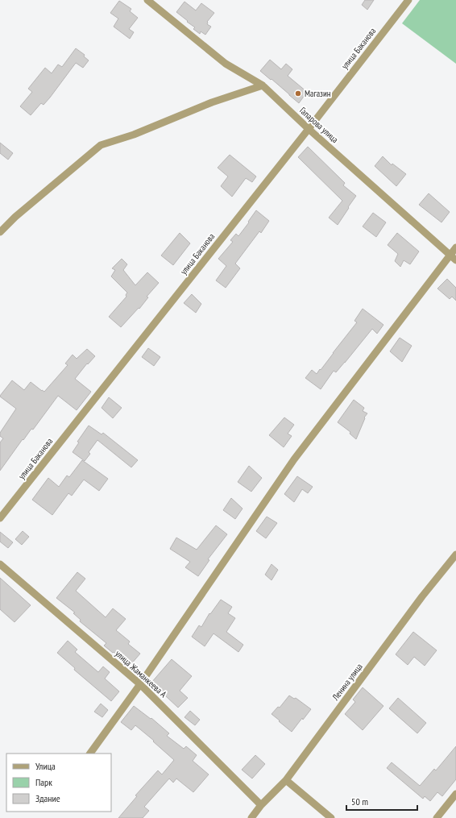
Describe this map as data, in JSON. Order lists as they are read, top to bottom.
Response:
{
  "streets": {
    "street": [
      "улица Баканова",
      "Гапарова улица",
      "улица Жаманкеева А",
      "Ленина улица"
    ]
  },
  "crossings": [
    ["улица Баканова", "Гапарова улица"],
    ["улица Жаманкеева А", "Ленина улица"]
  ],
  "places": ["Магазин"],
  "legend": ["Улица", "Парк", "Здание"],
  "scale_bar": "50 m"
}
